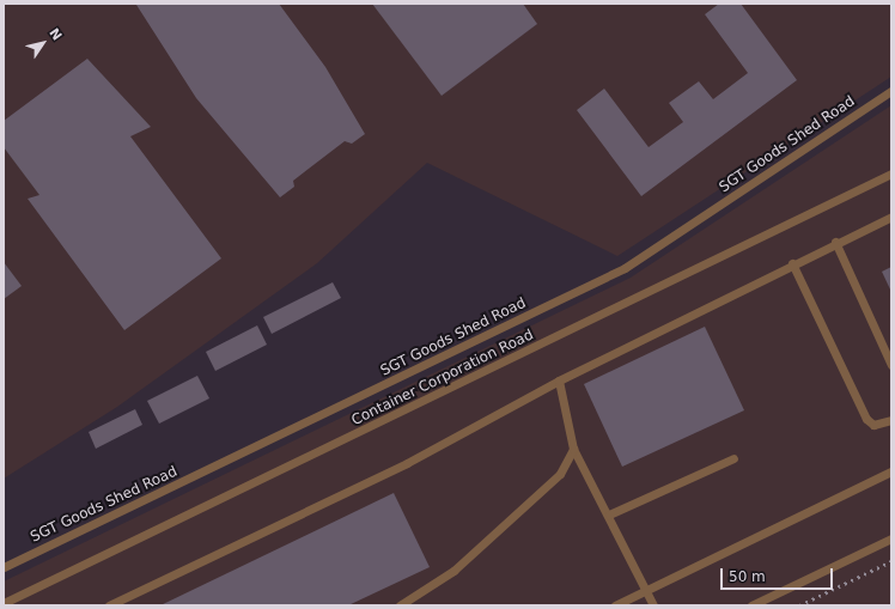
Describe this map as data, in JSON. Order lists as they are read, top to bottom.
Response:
{
  "streets": {
    "lane": ["SGT Goods Shed Road", "Container Corporation Road"]
  },
  "scale_bar": "50 m",
  "north": "top right"
}
